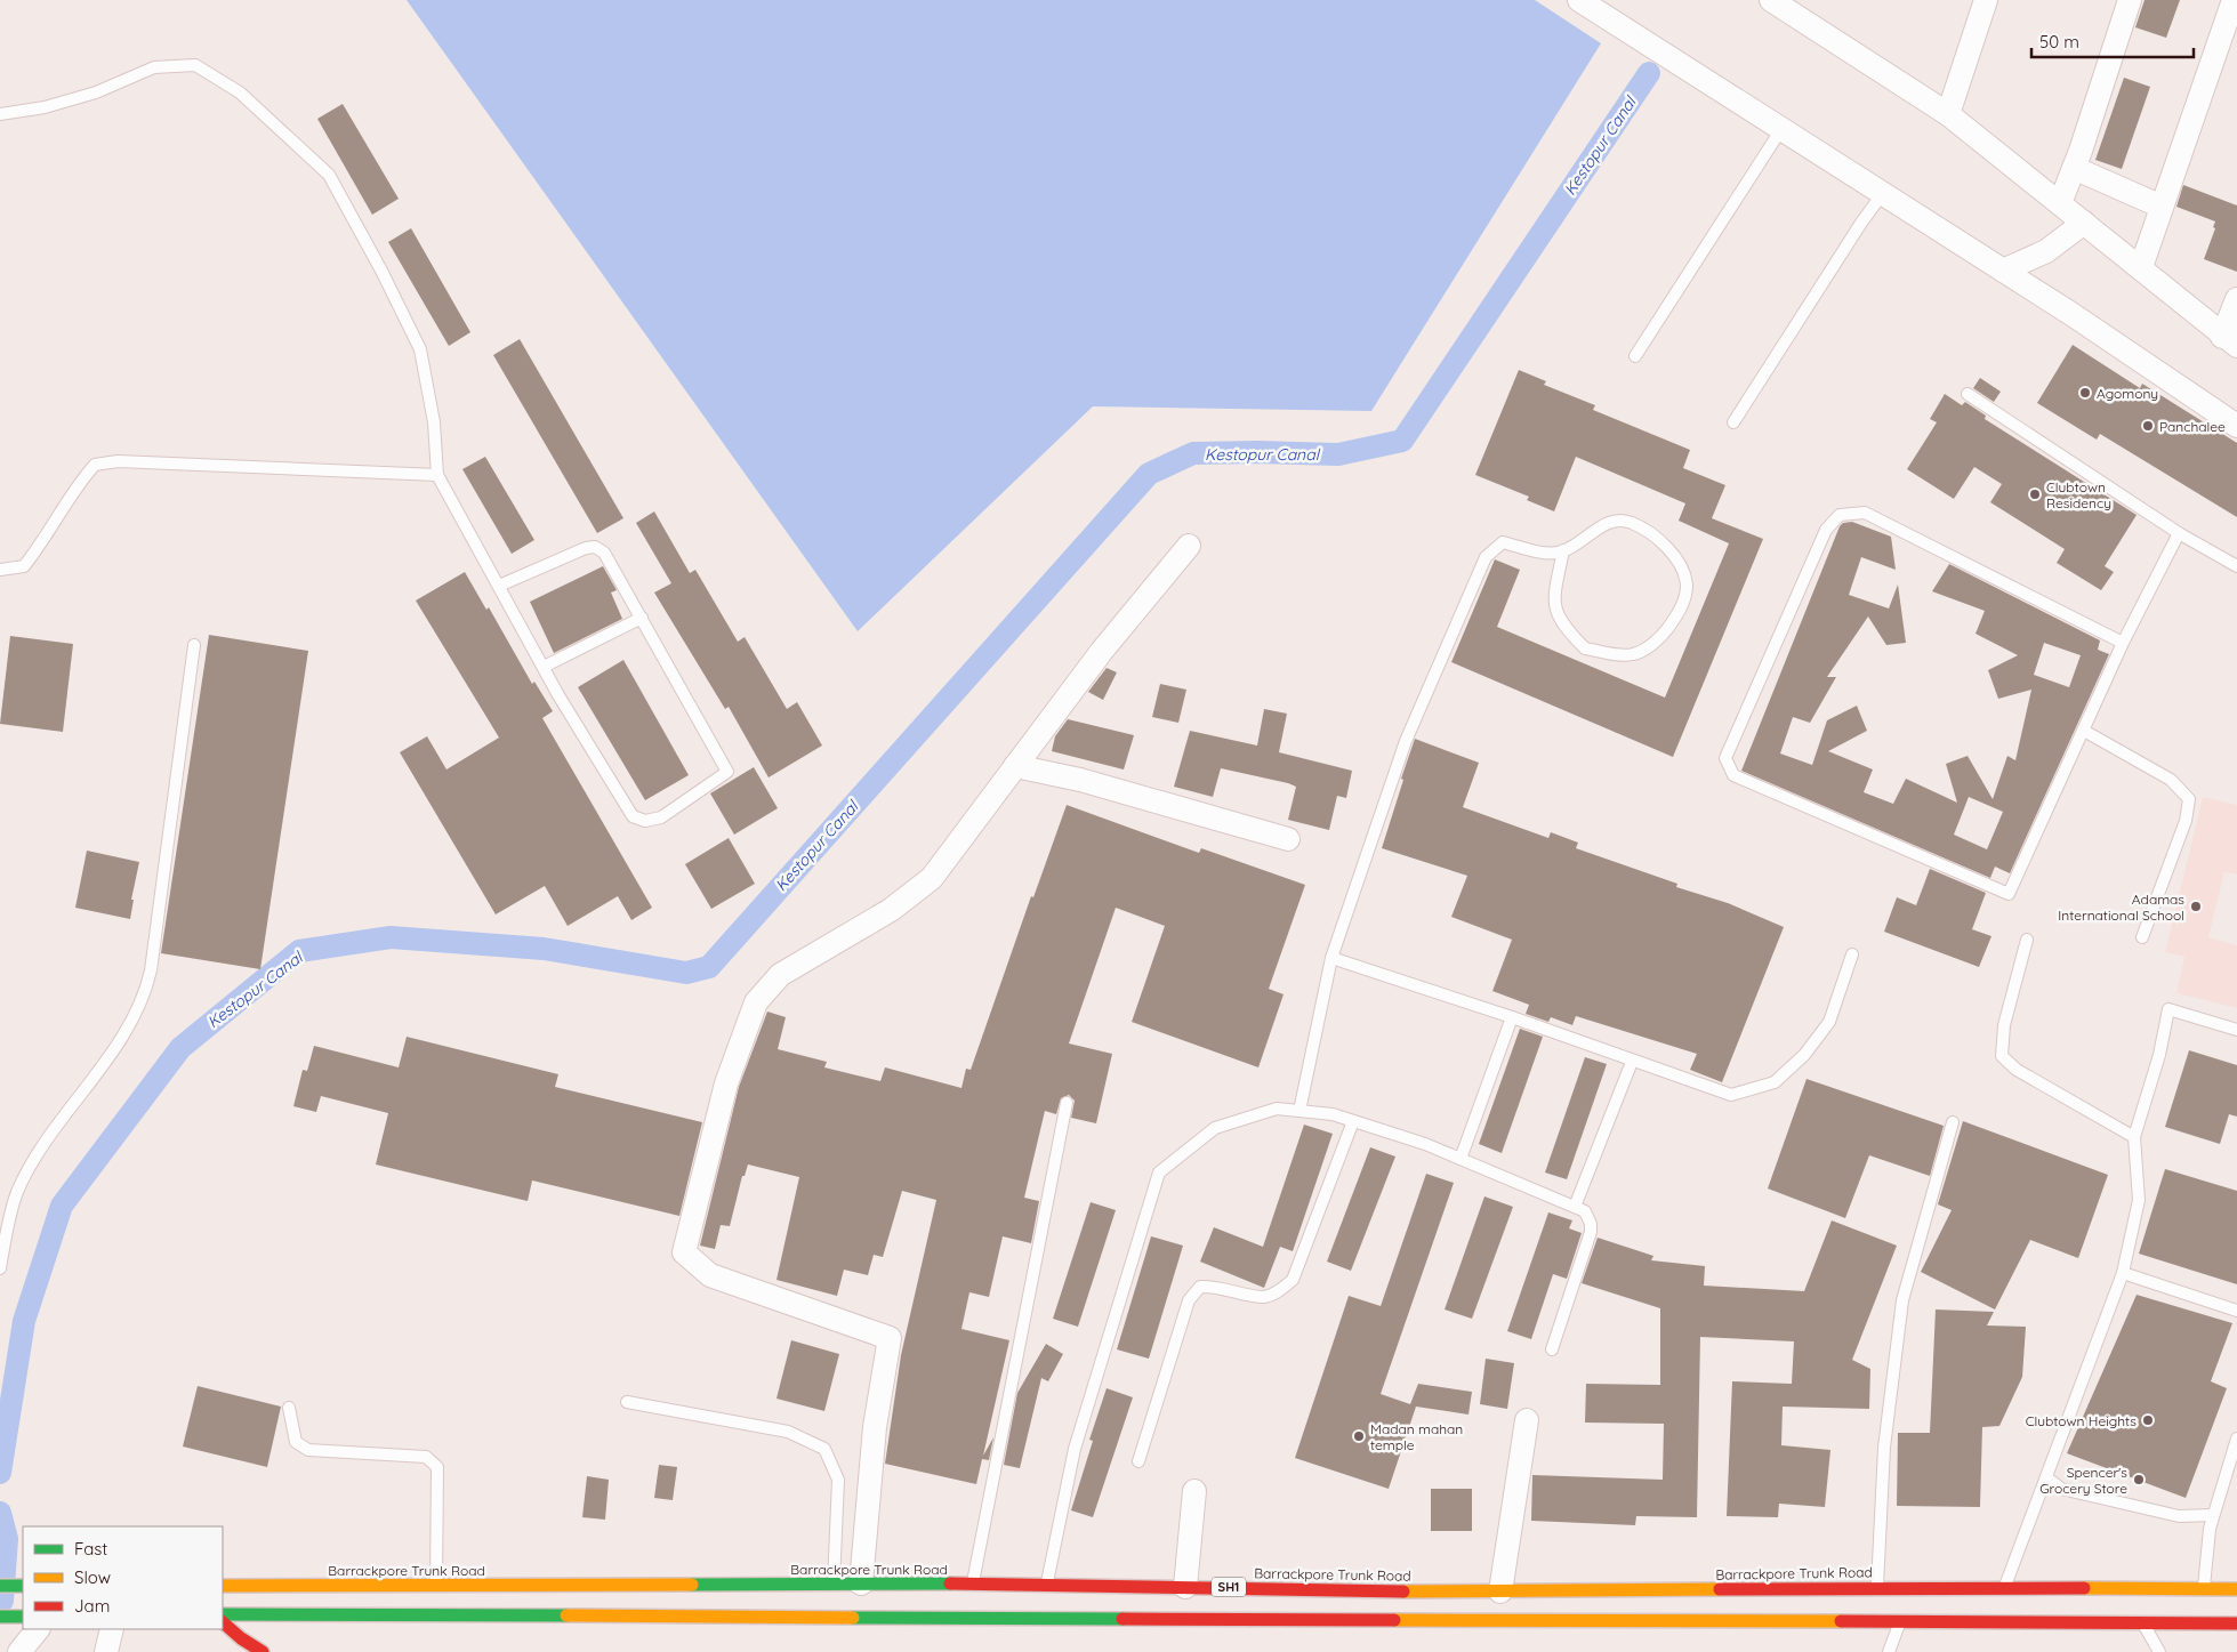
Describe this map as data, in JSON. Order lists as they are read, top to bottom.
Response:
{
  "streets": {
    "main road": ["Barrackpore Trunk Road", "SH1"]
  },
  "water": ["Kestopur Canal"],
  "places": [
    "Agomony",
    "Panchalee",
    "Clubtown Residency",
    "Adamas International School",
    "Clubtown Heights",
    "Madan mahan temple",
    "Spencer's Grocery Store"
  ],
  "legend": ["Fast", "Slow", "Jam"],
  "scale_bar": "50 m"
}
